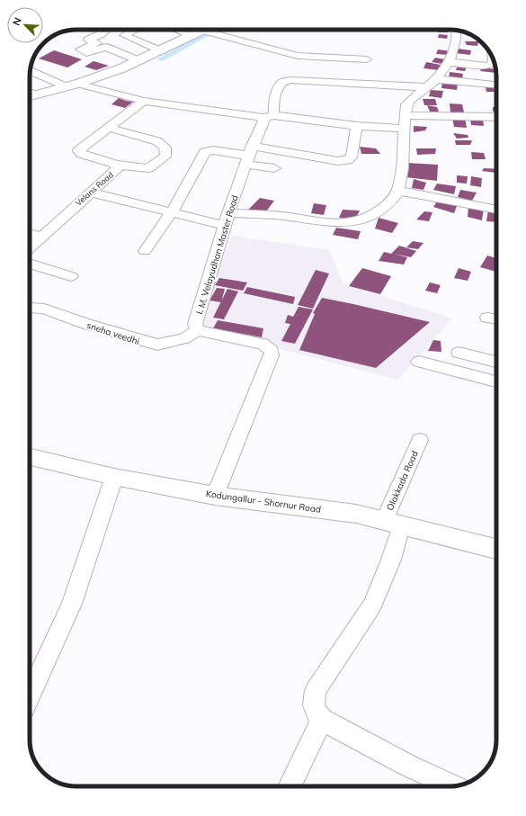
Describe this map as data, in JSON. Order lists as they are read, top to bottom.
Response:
{
  "streets": {
    "main road": ["Kodungallur - Shornur Road"],
    "street": [
      "Velans Road",
      "I. M. Velayudhan Master Road",
      "sneha veedhi",
      "Olakkada Road"
    ]
  },
  "crossings": [
    ["I. M. Velayudhan Master Road", "sneha veedhi"],
    ["Olakkada Road", "Kodungallur - Shornur Road"]
  ],
  "north": "top left"
}
